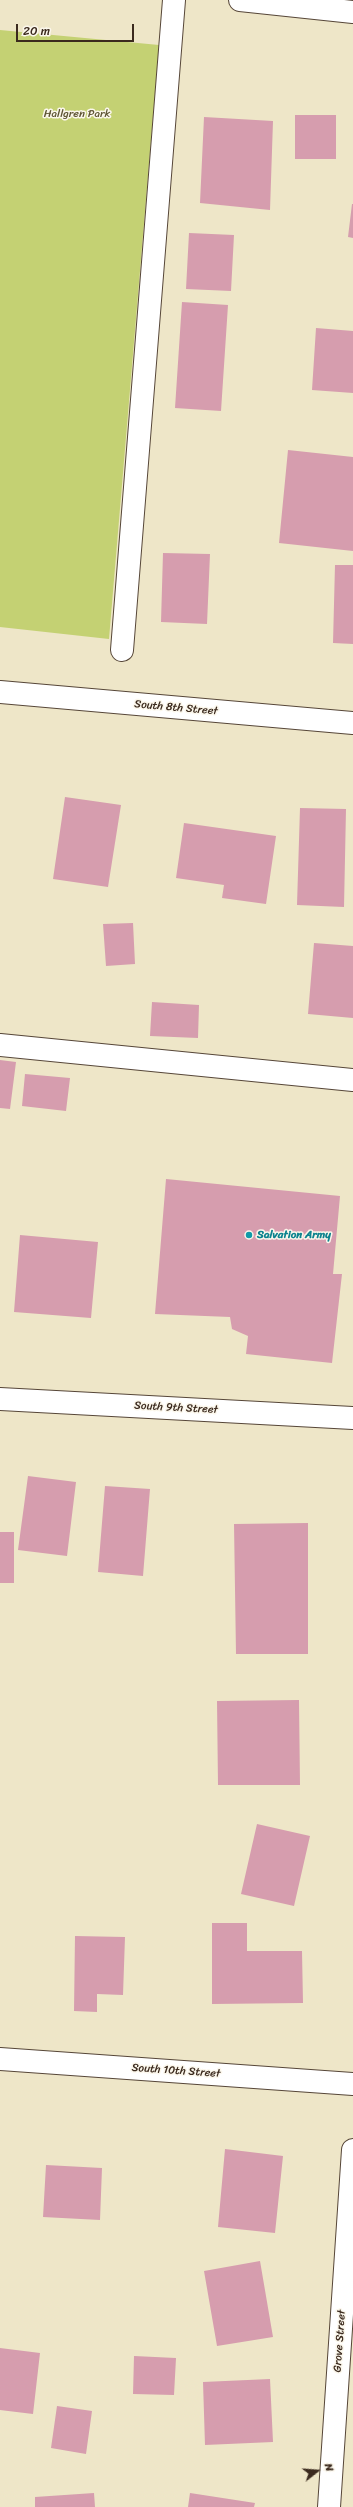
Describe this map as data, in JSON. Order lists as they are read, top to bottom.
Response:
{
  "streets": {
    "street": [
      "South 8th Street",
      "South 9th Street",
      "South 10th Street",
      "Grove Street"
    ]
  },
  "parks": ["Hallgren Park"],
  "places": ["Salvation Army"],
  "scale_bar": "20 m",
  "north": "right"
}
